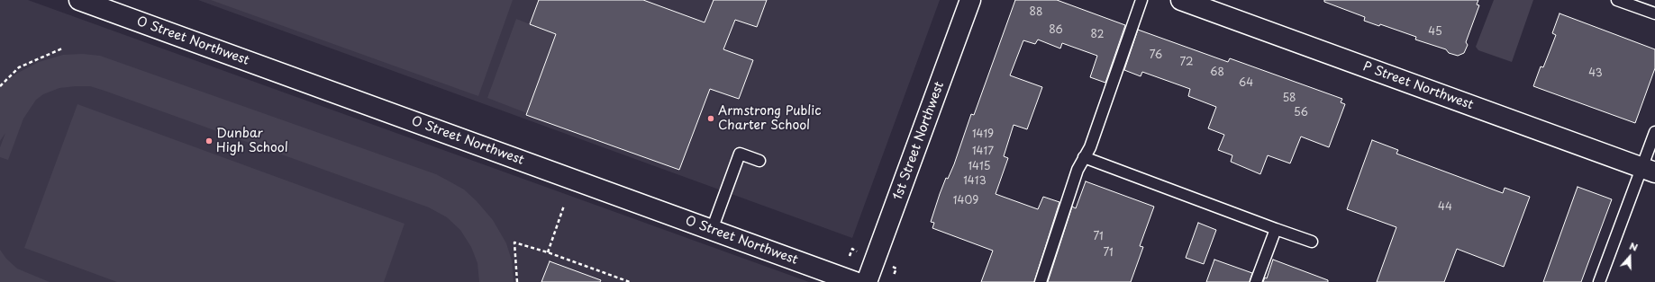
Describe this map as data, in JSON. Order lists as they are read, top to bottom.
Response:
{
  "streets": {
    "street": ["O Street Northwest", "P Street Northwest", "1st Street Northwest"]
  },
  "places": ["Armstrong Public Charter School", "Dunbar High School"],
  "house_numbers": [
    "88",
    "86",
    "45",
    "82",
    "76",
    "72",
    "68",
    "43",
    "64",
    "58",
    "56",
    "1419",
    "1417",
    "1415",
    "1413",
    "1409",
    "44",
    "71",
    "71"
  ],
  "north": "top"
}
